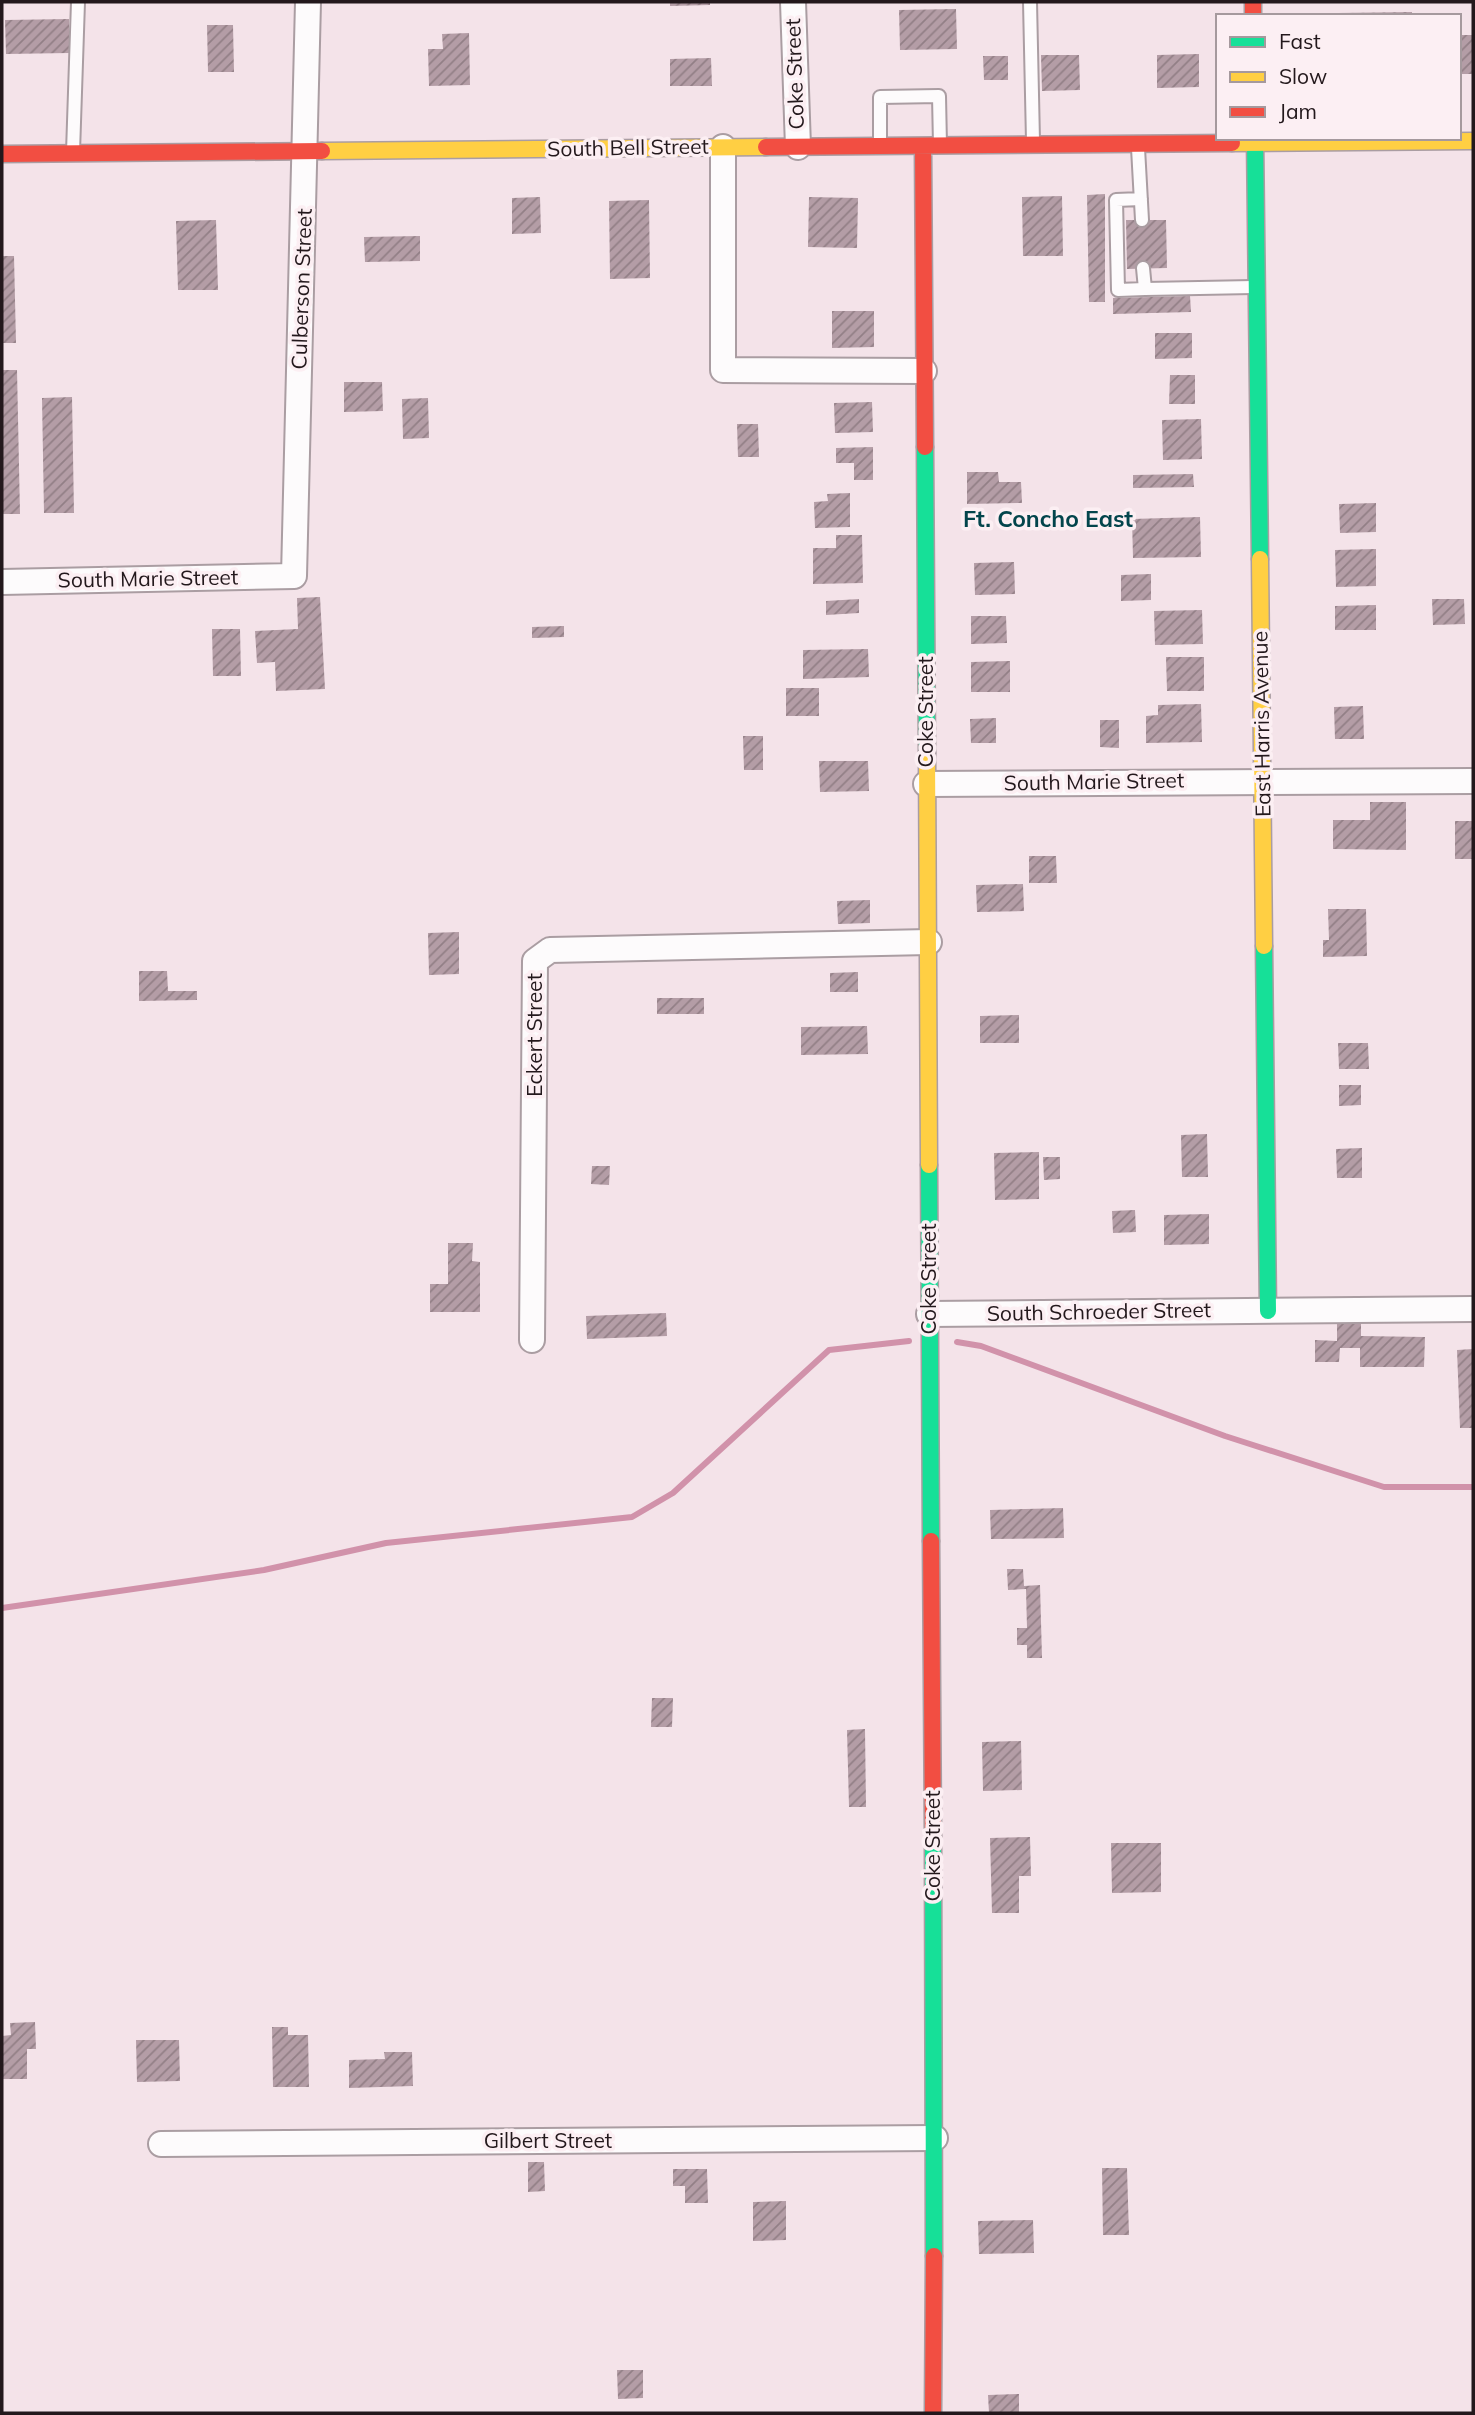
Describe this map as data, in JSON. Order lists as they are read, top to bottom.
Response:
{
  "streets": {
    "street": [
      "Coke Street",
      "South Bell Street",
      "Culberson Street",
      "South Marie Street",
      "East Harris Avenue",
      "Eckert Street",
      "South Schroeder Street",
      "Gilbert Street"
    ]
  },
  "crossings": [
    ["Coke Street", "South Bell Street"],
    ["Coke Street", "South Marie Street"],
    ["Coke Street", "Eckert Street"],
    ["Coke Street", "South Schroeder Street"],
    ["Coke Street", "Gilbert Street"],
    ["South Bell Street", "Culberson Street"],
    ["South Bell Street", "East Harris Avenue"],
    ["Culberson Street", "South Marie Street"],
    ["South Marie Street", "East Harris Avenue"],
    ["East Harris Avenue", "South Schroeder Street"]
  ],
  "districts": ["Ft. Concho East"],
  "legend": ["Fast", "Slow", "Jam"]
}
